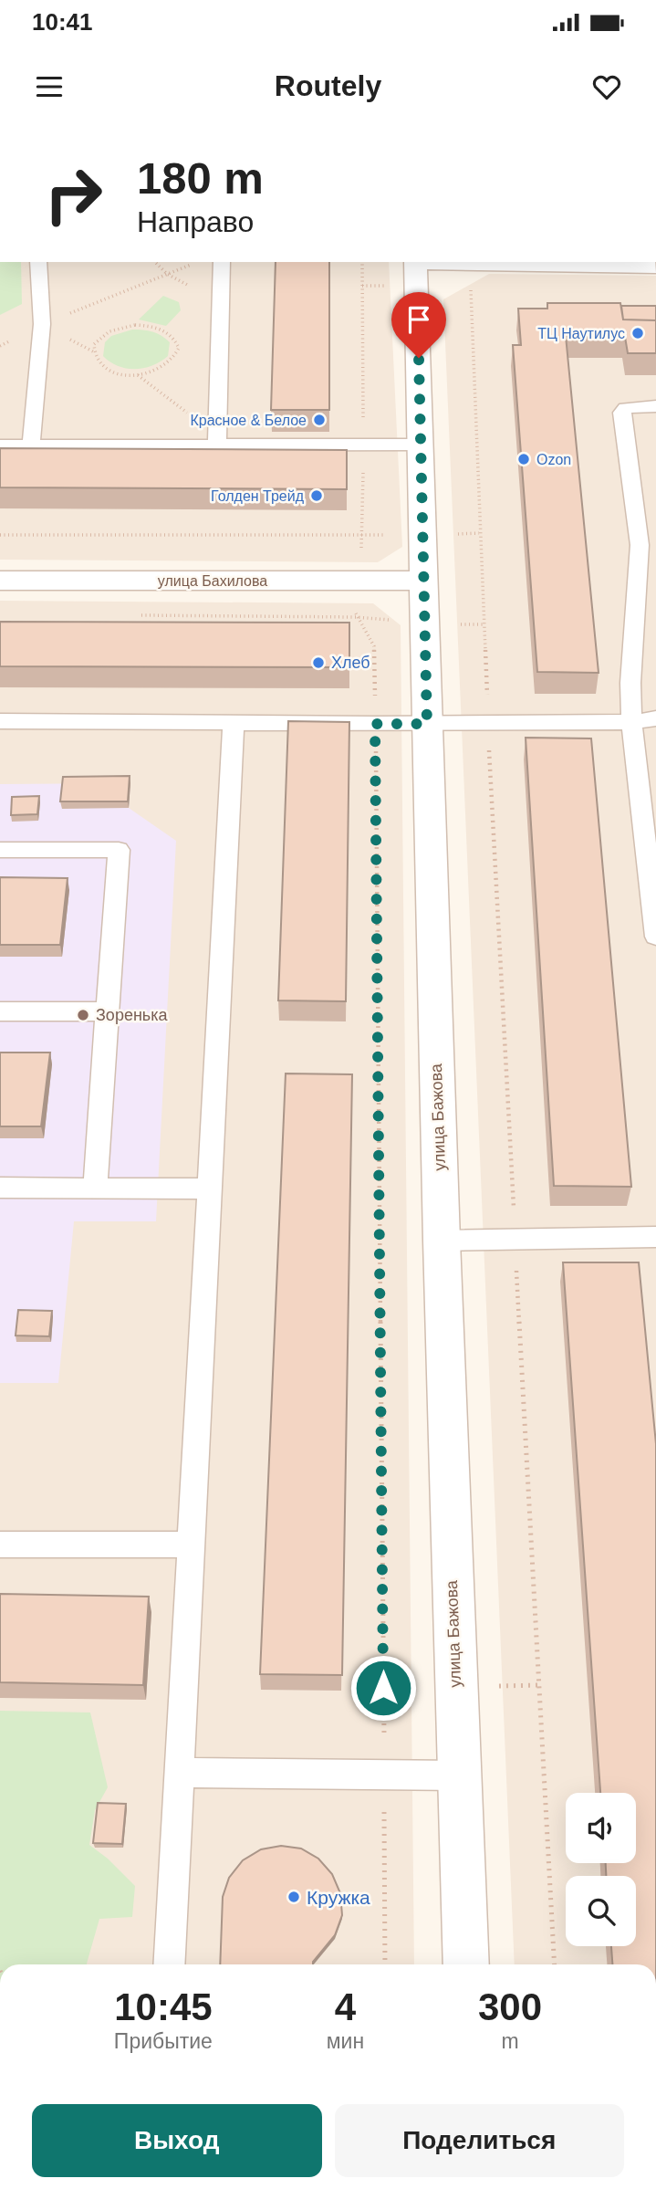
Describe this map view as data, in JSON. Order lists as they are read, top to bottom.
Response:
{
  "streets": {
    "street": ["улица Бахилова", "улица Бажова"]
  },
  "crossings": [
    ["улица Бахилова", "улица Бажова"]
  ],
  "places": [
    "ТЦ Наутилус",
    "Красное & Белое",
    "Ozon",
    "Голден Трейд",
    "Хлеб",
    "Зоренька",
    "Кружка"
  ],
  "page": {
    "status": "10:41",
    "header": "Routely",
    "turn": ["180 m", "Направо"],
    "eta": [
      "10:45",
      "Прибытие",
      "4",
      "мин",
      "300",
      "m"
    ],
    "buttons": ["Выход", "Поделиться"]
  }
}
